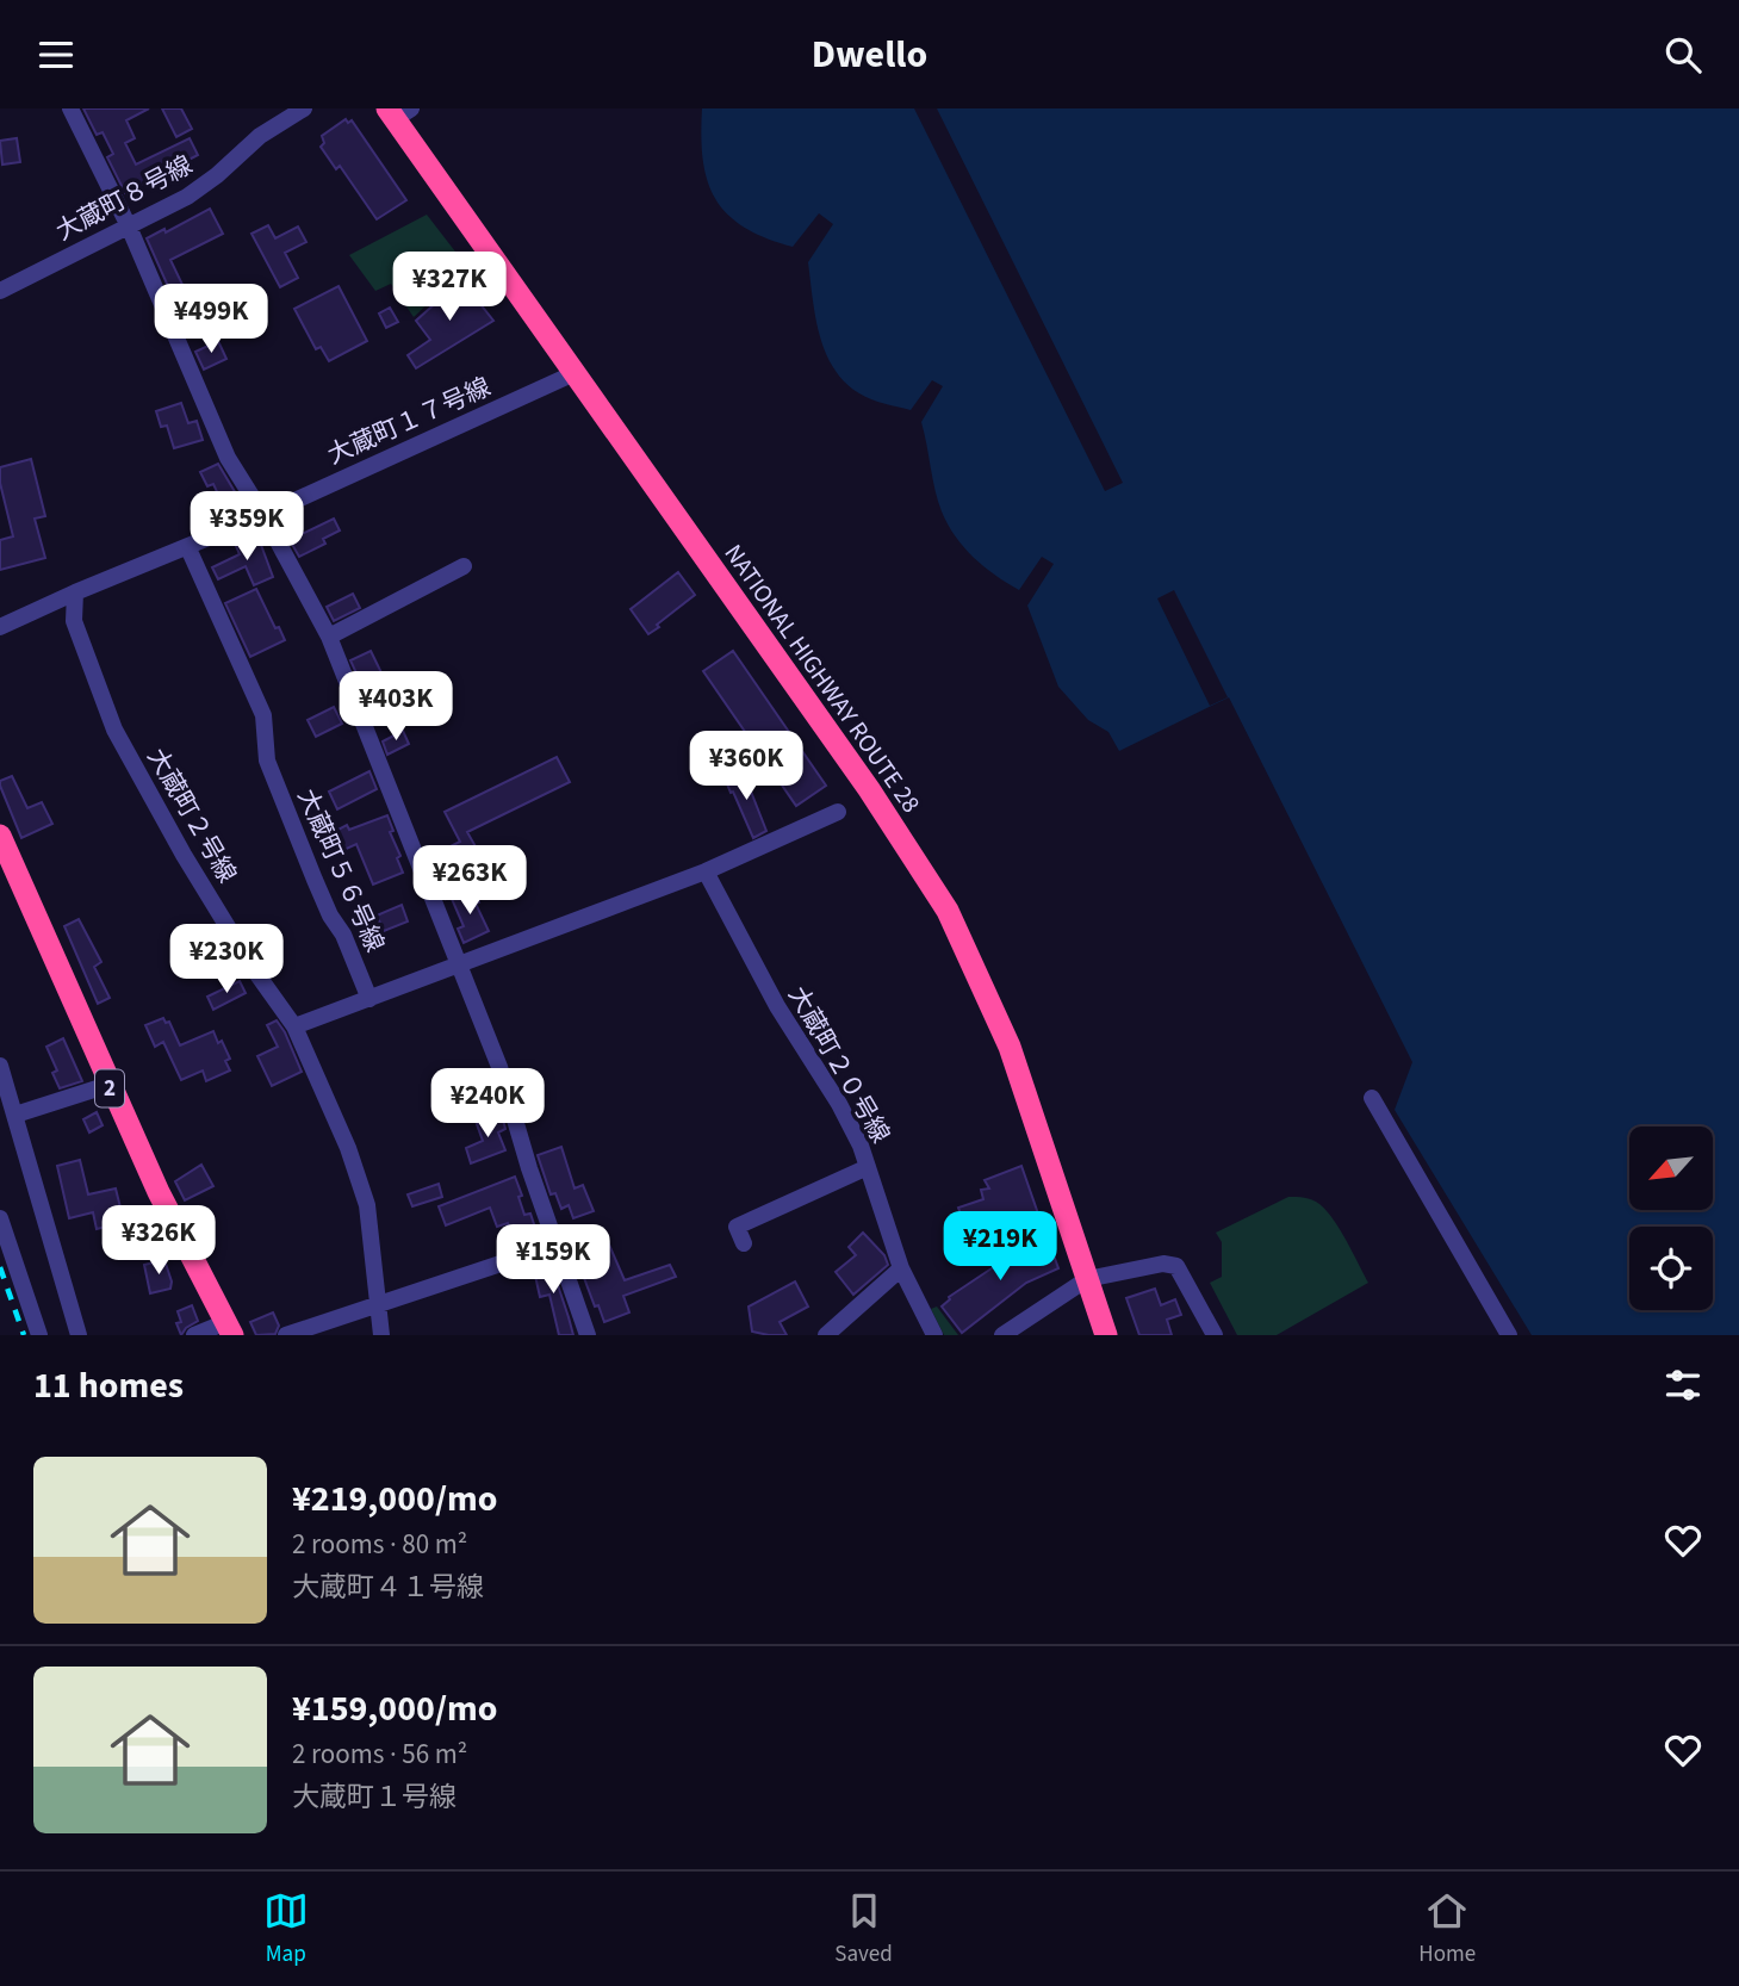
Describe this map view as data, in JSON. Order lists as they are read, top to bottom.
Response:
{
  "streets": {
    "highway": ["NATIONAL HIGHWAY ROUTE 28", "2"],
    "street": [
      "大蔵町８号線",
      "大蔵町１７号線",
      "大蔵町２号線",
      "大蔵町５６号線",
      "大蔵町２０号線"
    ]
  },
  "crossings": [
    ["大蔵町１７号線", "NATIONAL HIGHWAY ROUTE 28"],
    ["大蔵町１７号線", "大蔵町２号線"],
    ["大蔵町１７号線", "大蔵町５６号線"]
  ],
  "north": "bottom left",
  "page": {
    "header": "Dwello",
    "price": [
      "¥327K",
      "¥499K",
      "¥359K",
      "¥403K",
      "¥360K",
      "¥263K",
      "¥230K",
      "¥240K",
      "¥326K",
      "¥219K",
      "¥159K"
    ],
    "heading": "11 homes",
    "list": [
      {
        "name": "¥219,000/mo",
        "note": "2 rooms · 80 m² · 大蔵町４１号線"
      },
      {
        "name": "¥159,000/mo",
        "note": "2 rooms · 56 m² · 大蔵町１号線"
      }
    ],
    "tabs": ["Map", "Saved", "Home"]
  }
}
